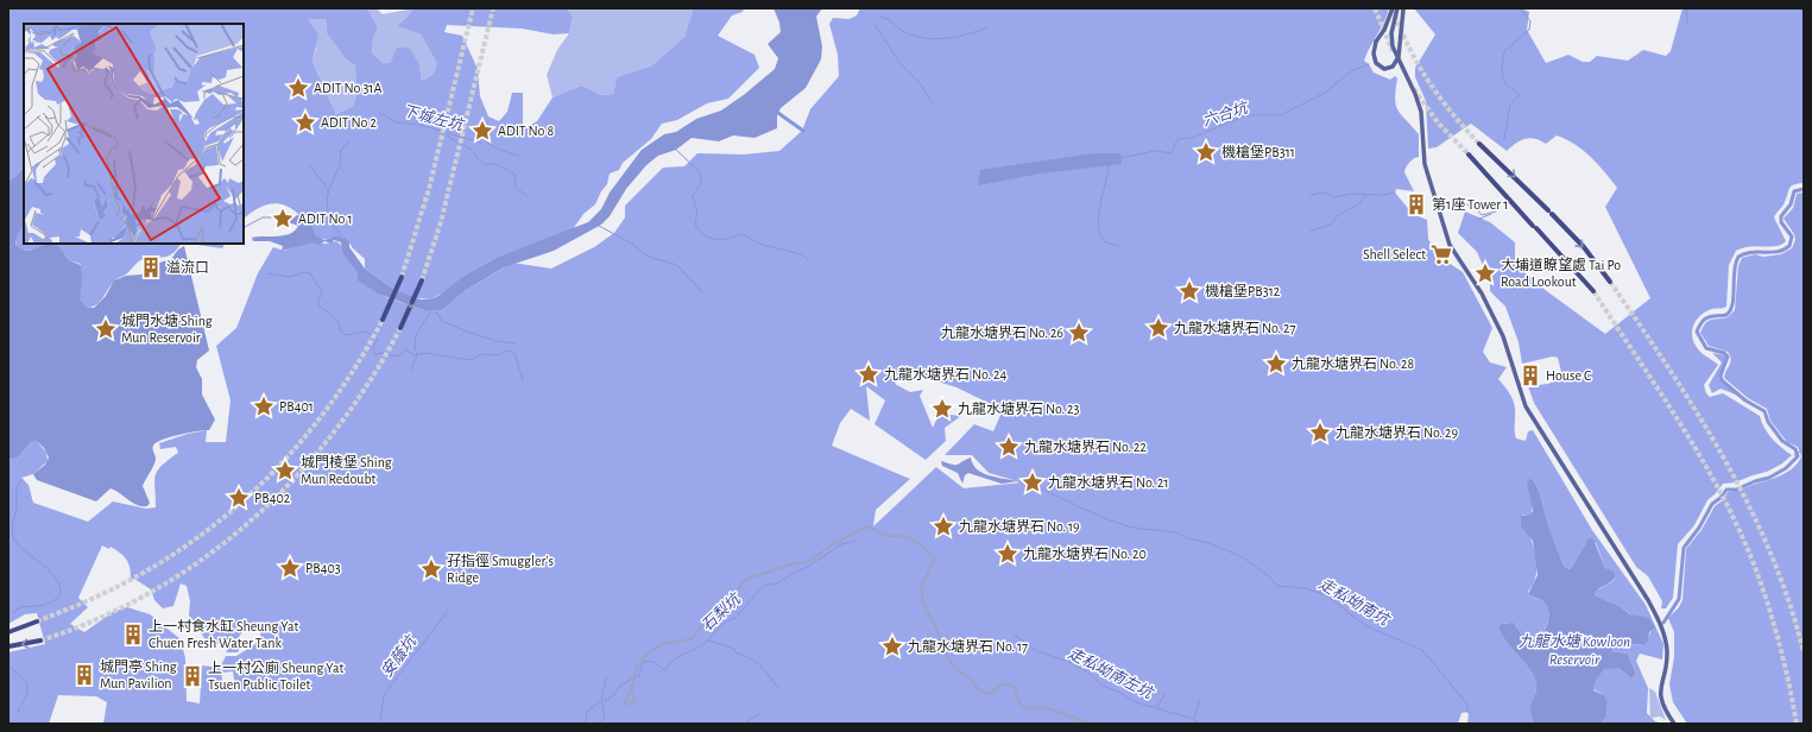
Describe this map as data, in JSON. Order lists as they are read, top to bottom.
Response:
{
  "water": [
    "六合坑",
    "下城左坑",
    "走私坳南坑",
    "石梨坑",
    "九龍水塘 Kowloon Reservoir",
    "安蔭坑",
    "走私坳南左坑"
  ],
  "places": {
    "place": [
      "ADIT No 31A",
      "ADIT No 2",
      "ADIT No 8",
      "機槍堡PB311",
      "ADIT No 1",
      "大埔道瞭望處 Tai Po Road Lookout",
      "機槍堡PB312",
      "九龍水塘界石 No. 27",
      "城門水塘 Shing Mun Reservoir",
      "九龍水塘界石 No. 26",
      "九龍水塘界石 No. 28",
      "九龍水塘界石 No. 24",
      "PB401",
      "九龍水塘界石 No. 23",
      "九龍水塘界石 No. 29",
      "九龍水塘界石 No. 22",
      "城門棱堡 Shing Mun Redoubt",
      "九龍水塘界石 No. 21",
      "PB402",
      "九龍水塘界石 No. 19",
      "九龍水塘界石 No. 20",
      "PB403",
      "孖指徑 Smuggler's Ridge",
      "九龍水塘界石 No. 17"
    ],
    "building": [
      "第1座 Tower 1",
      "溢流口",
      "House C",
      "上一村食水缸 Sheung Yat Chuen Fresh Water Tank",
      "城門亭 Shing Mun Pavilion",
      "上一村公廁 Sheung Yat Tsuen Public Toilet"
    ],
    "supermarket": ["Shell Select"]
  }
}
